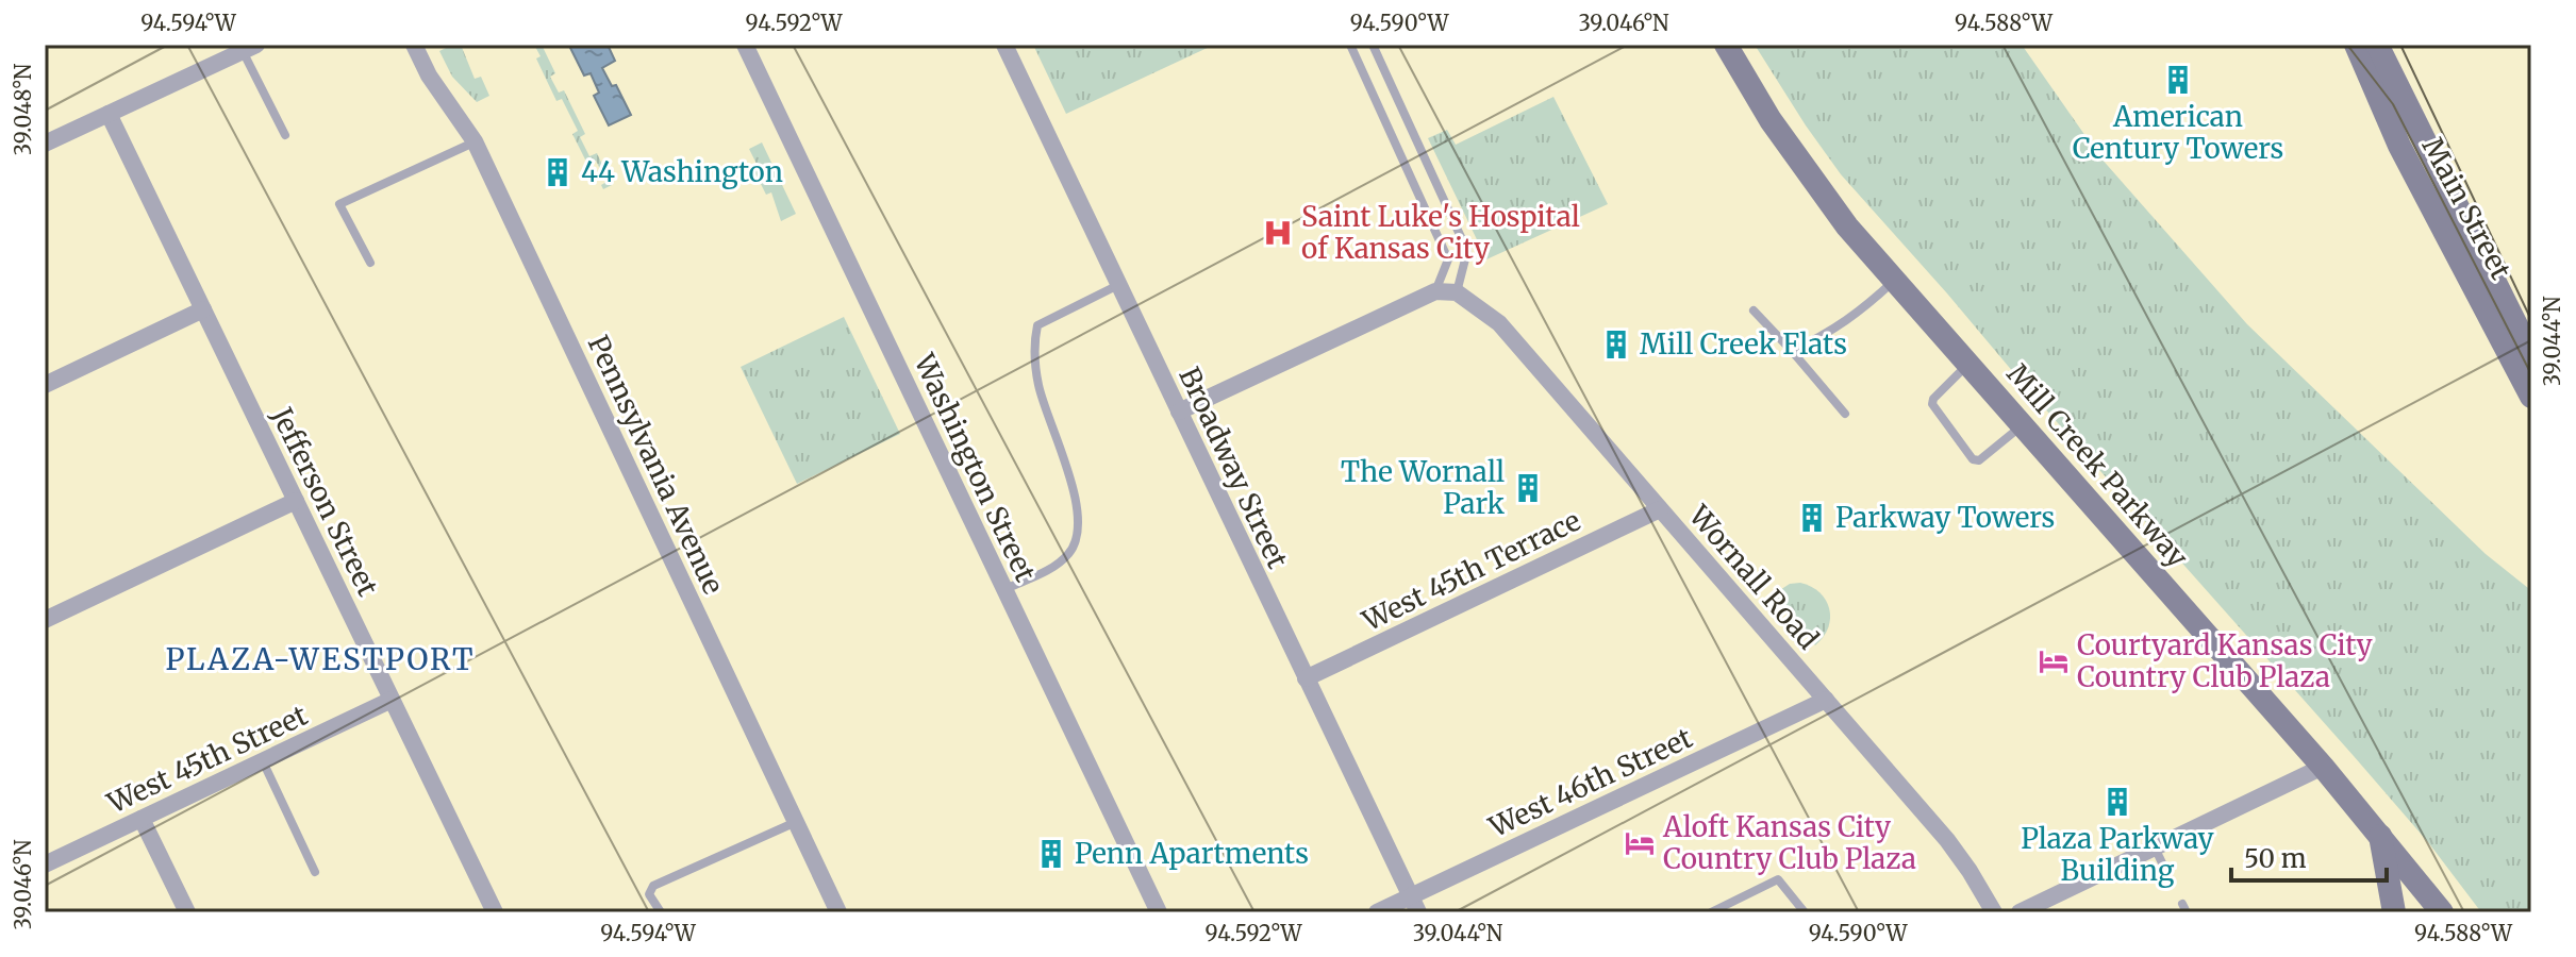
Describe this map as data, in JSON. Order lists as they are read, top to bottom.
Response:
{
  "streets": {
    "main road": ["Main Street", "Mill Creek Parkway"],
    "street": [
      "Pennsylvania Avenue",
      "Washington Street",
      "Broadway Street",
      "Jefferson Street",
      "West 45th Terrace",
      "Wornall Road",
      "West 45th Street",
      "West 46th Street"
    ]
  },
  "crossings": [
    ["Broadway Street", "West 45th Terrace"],
    ["Broadway Street", "West 46th Street"],
    ["Jefferson Street", "West 45th Street"],
    ["West 45th Terrace", "Wornall Road"],
    ["Wornall Road", "West 46th Street"]
  ],
  "districts": ["PLAZA-WESTPORT"],
  "places": {
    "building": [
      "American Century Towers",
      "44 Washington",
      "Mill Creek Flats",
      "The Wornall Park",
      "Parkway Towers",
      "Plaza Parkway Building",
      "Penn Apartments"
    ],
    "hospital": ["Saint Luke's Hospital of Kansas City"],
    "hotel": ["Courtyard Kansas City Country Club Plaza", "Aloft Kansas City Country Club Plaza"]
  },
  "scale_bar": "50 m",
  "coordinates": [
    "94.594°W",
    "94.592°W",
    "94.590°W",
    "39.046°N",
    "94.588°W",
    "39.048°N",
    "39.044°N"
  ]
}
